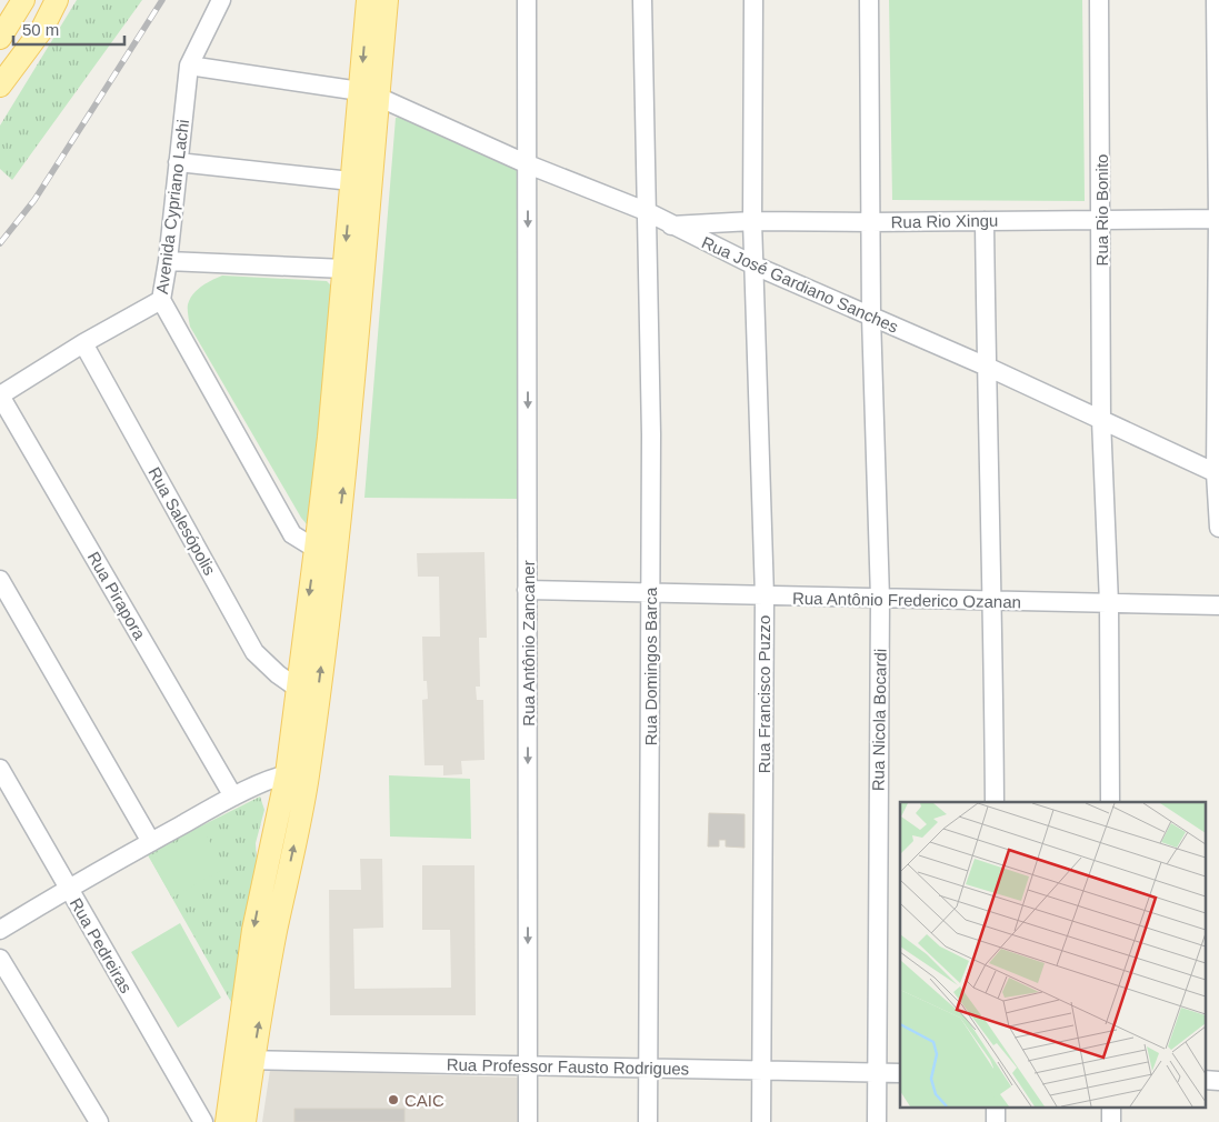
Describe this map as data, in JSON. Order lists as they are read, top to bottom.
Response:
{
  "streets": {
    "street": [
      "Avenida Cypriano Lachi",
      "Rua Rio Bonito",
      "Rua Rio Xingu",
      "Rua José Gardiano Sanches",
      "Rua Salesópolis",
      "Rua Pirapora",
      "Rua Antônio Frederico Ozanan",
      "Rua Antônio Zancaner",
      "Rua Domingos Barca",
      "Rua Francisco Puzzo",
      "Rua Nicola Bocardi",
      "Rua Pedreiras",
      "Rua Professor Fausto Rodrigues"
    ]
  },
  "crossings": [
    ["Avenida Cypriano Lachi", "Rua José Gardiano Sanches"],
    ["Avenida Cypriano Lachi", "Rua Salesópolis"],
    ["Avenida Cypriano Lachi", "Rua Pirapora"],
    ["Rua Rio Bonito", "Rua Rio Xingu"],
    ["Rua Rio Bonito", "Rua José Gardiano Sanches"],
    ["Rua Rio Bonito", "Rua Antônio Frederico Ozanan"],
    ["Rua Rio Xingu", "Rua José Gardiano Sanches"],
    ["Rua Rio Xingu", "Rua Francisco Puzzo"],
    ["Rua Rio Xingu", "Rua Nicola Bocardi"],
    ["Rua José Gardiano Sanches", "Rua Antônio Zancaner"],
    ["Rua José Gardiano Sanches", "Rua Domingos Barca"],
    ["Rua José Gardiano Sanches", "Rua Francisco Puzzo"],
    ["Rua José Gardiano Sanches", "Rua Nicola Bocardi"],
    ["Rua Antônio Frederico Ozanan", "Rua Antônio Zancaner"],
    ["Rua Antônio Frederico Ozanan", "Rua Domingos Barca"],
    ["Rua Antônio Frederico Ozanan", "Rua Francisco Puzzo"],
    ["Rua Antônio Frederico Ozanan", "Rua Nicola Bocardi"],
    ["Rua Antônio Zancaner", "Rua Professor Fausto Rodrigues"],
    ["Rua Domingos Barca", "Rua Professor Fausto Rodrigues"],
    ["Rua Francisco Puzzo", "Rua Professor Fausto Rodrigues"],
    ["Rua Nicola Bocardi", "Rua Professor Fausto Rodrigues"]
  ],
  "one_way": ["Rua Antônio Zancaner"],
  "places": ["CAIC"],
  "scale_bar": "50 m"
}
